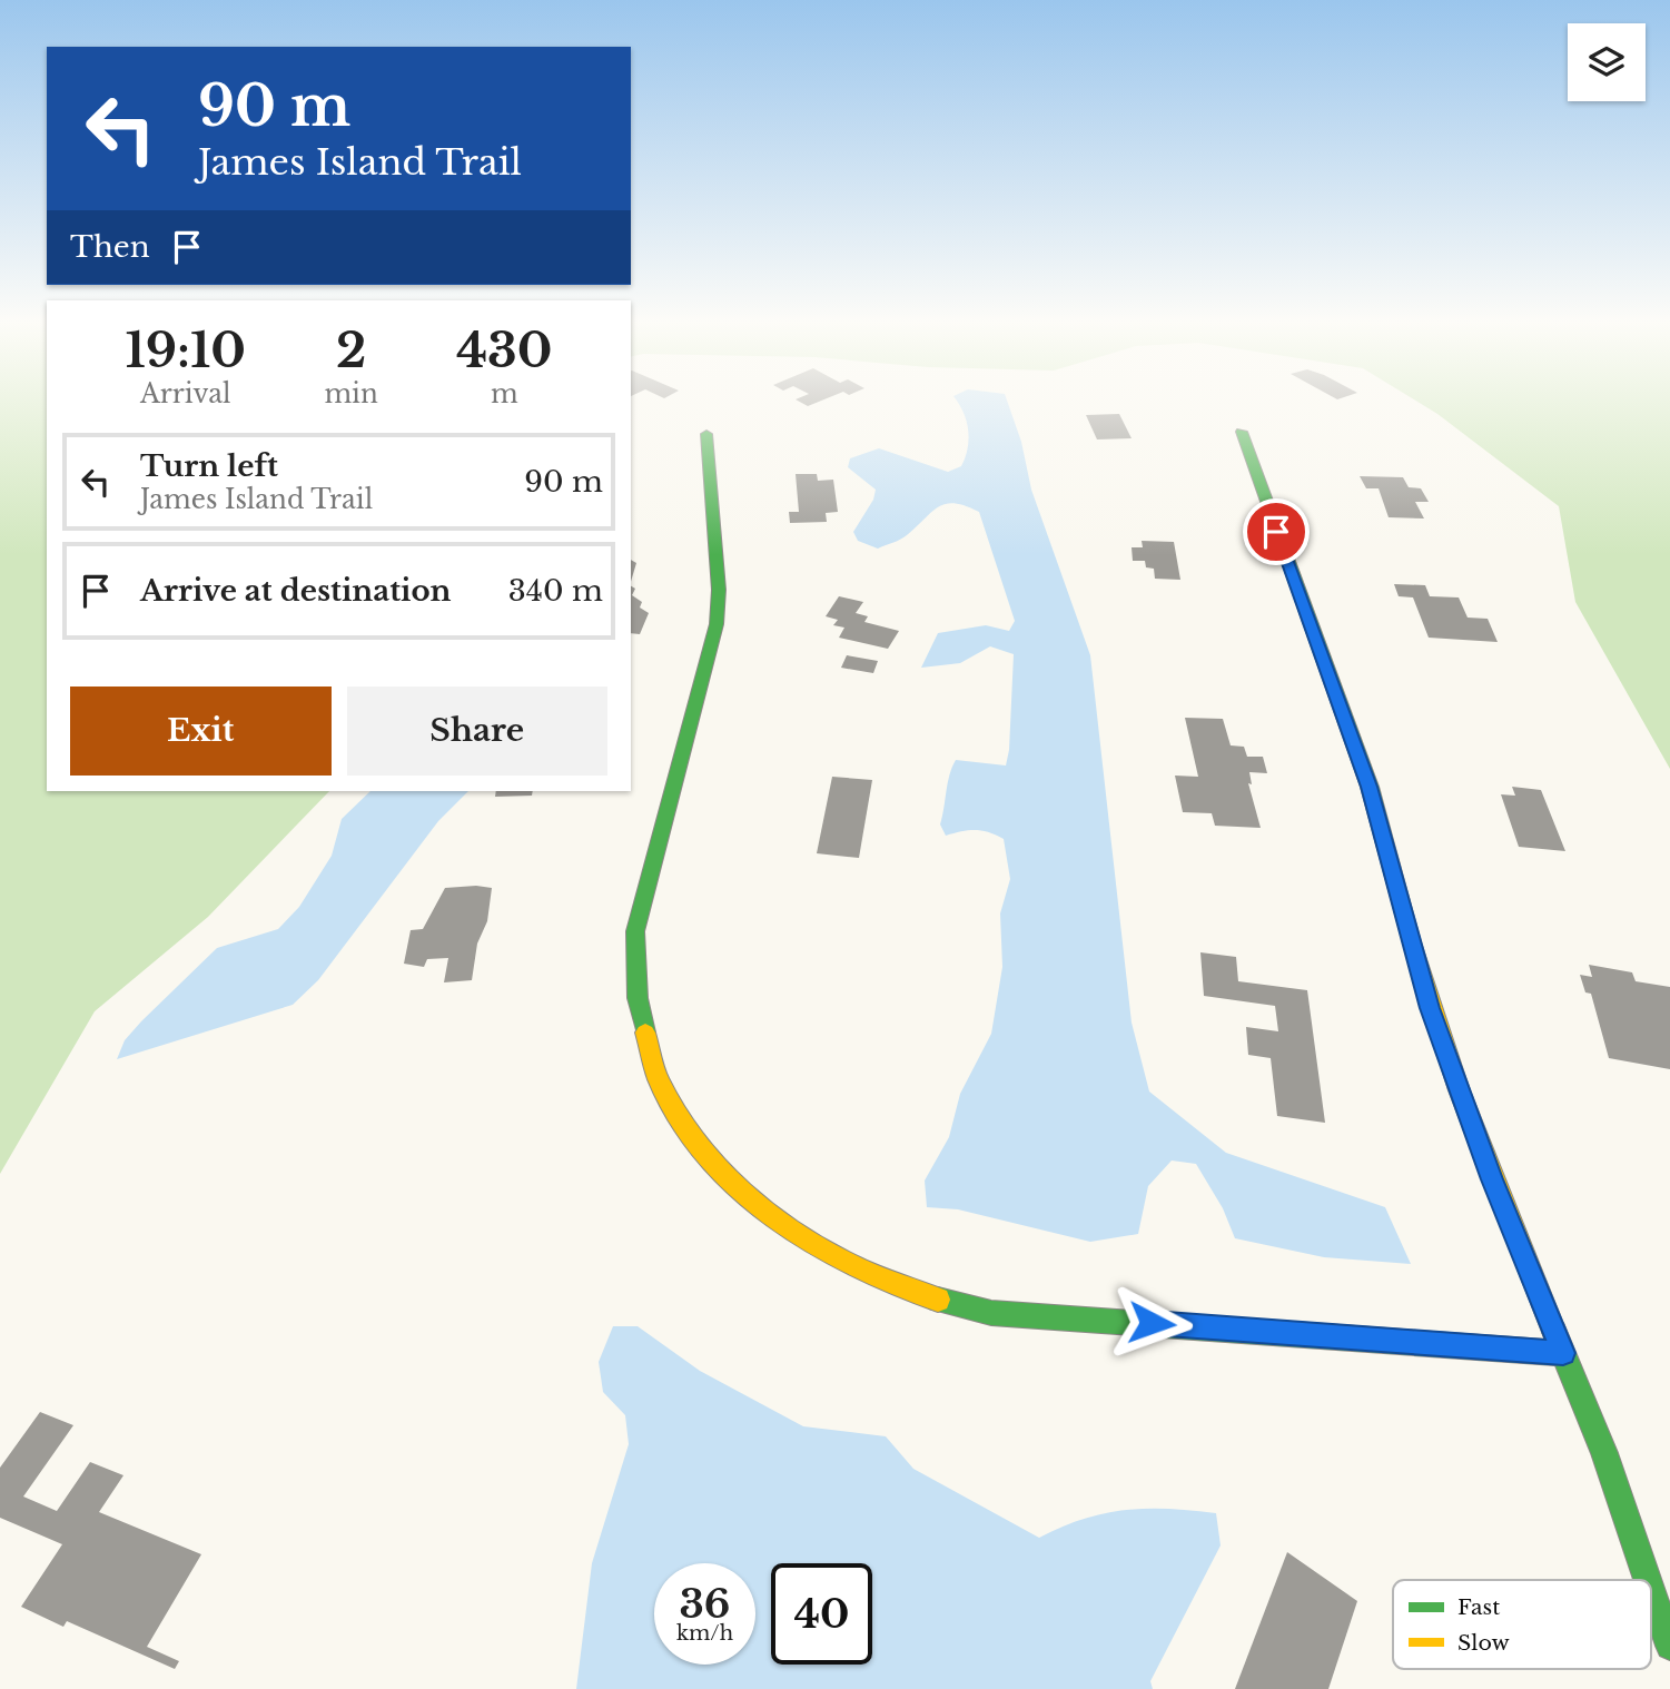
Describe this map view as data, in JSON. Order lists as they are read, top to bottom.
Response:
{
  "legend": ["Fast", "Slow"],
  "page": {
    "turn": ["90 m", "James Island Trail"],
    "then": "Then",
    "eta": [
      "19:10",
      "Arrival",
      "2",
      "min",
      "430",
      "m"
    ],
    "list": [
      {
        "name": "Turn left",
        "note": "James Island Trail",
        "value": "90 m"
      },
      {
        "name": "Arrive at destination",
        "value": "340 m"
      }
    ],
    "buttons": ["Exit", "Share"],
    "speed": "36 km/h",
    "limit": "40"
  }
}
